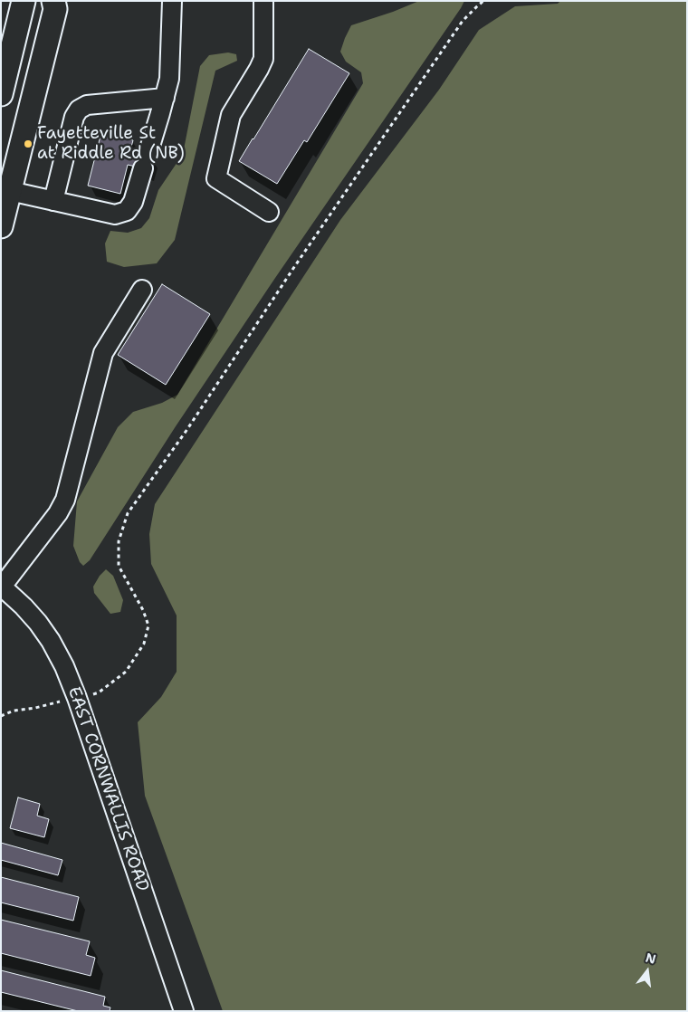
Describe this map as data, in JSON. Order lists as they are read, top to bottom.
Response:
{
  "streets": {
    "street": ["EAST CORNWALLIS ROAD"]
  },
  "places": ["Fayetteville St at Riddle Rd (NB)"],
  "north": "top"
}
